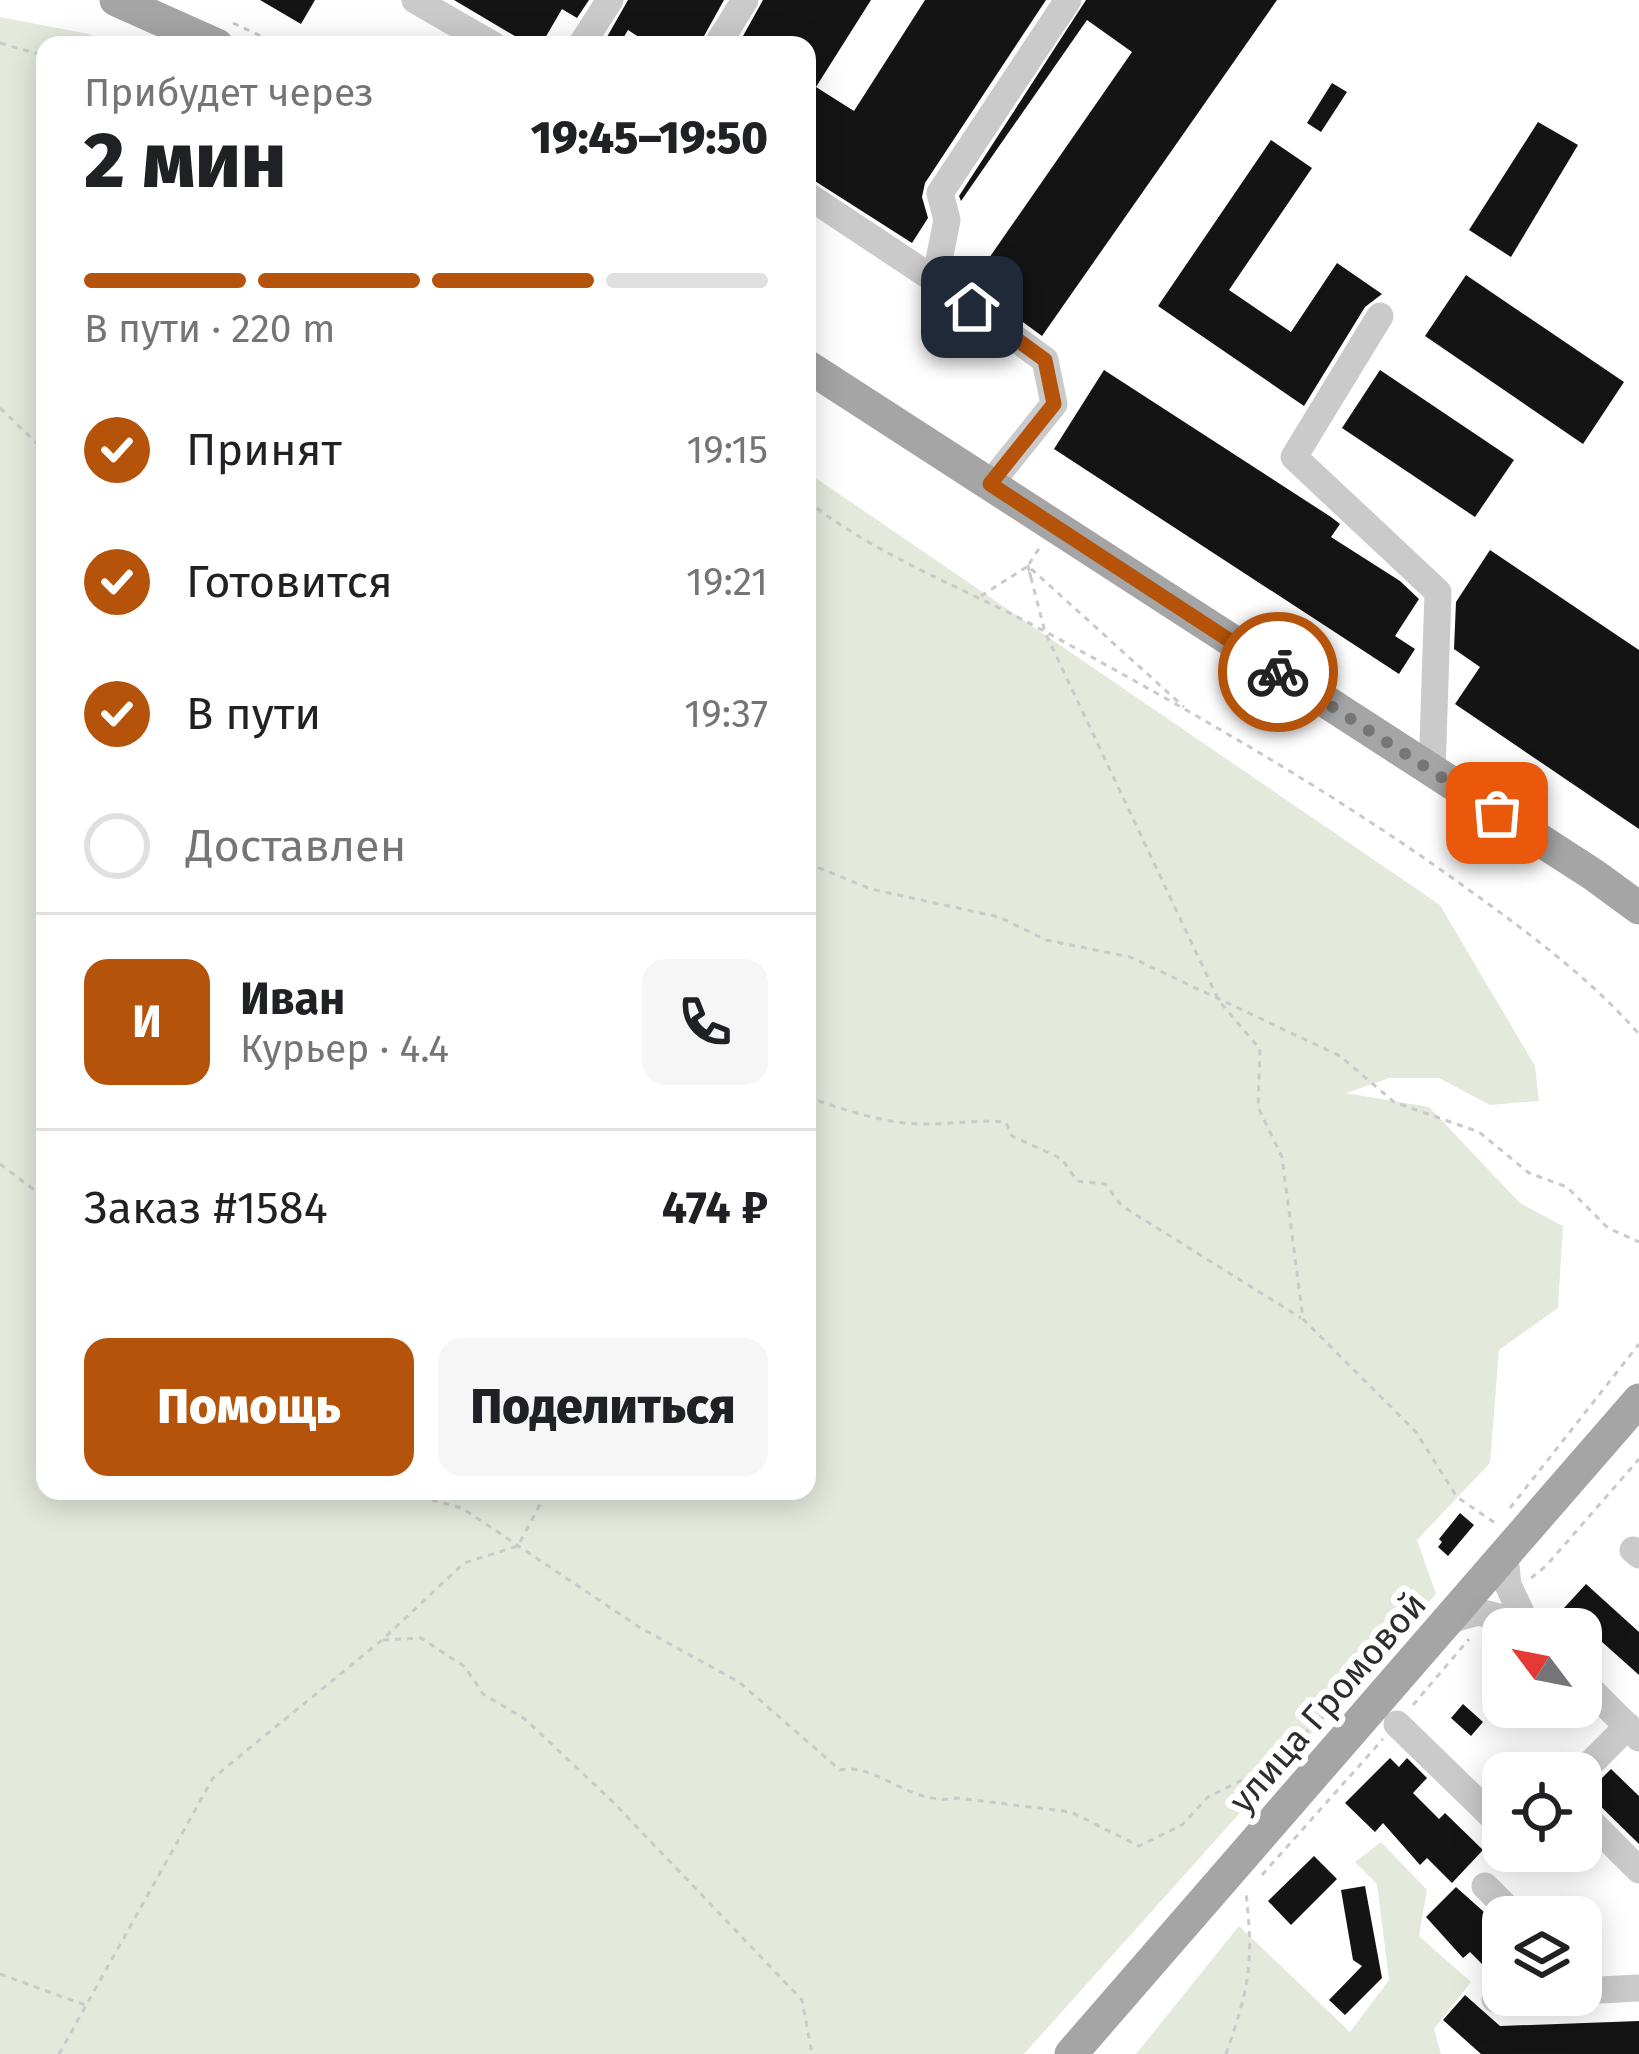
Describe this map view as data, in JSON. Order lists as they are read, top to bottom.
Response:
{
  "streets": {
    "main road": ["улица Громовой"]
  },
  "north": "top left",
  "page": {
    "heading": ["2 мин", "Прибудет через", "19:45–19:50"],
    "panel": [
      "Иван",
      "Курьер · 4.4",
      "Заказ #1584",
      "474 ₽"
    ],
    "bar": "В пути · 220 m",
    "list": [
      ["Принят", "19:15"],
      ["Готовится", "19:21"],
      ["В пути", "19:37"],
      "Доставлен"
    ],
    "round": "И",
    "buttons": ["Помощь", "Поделиться"]
  }
}
